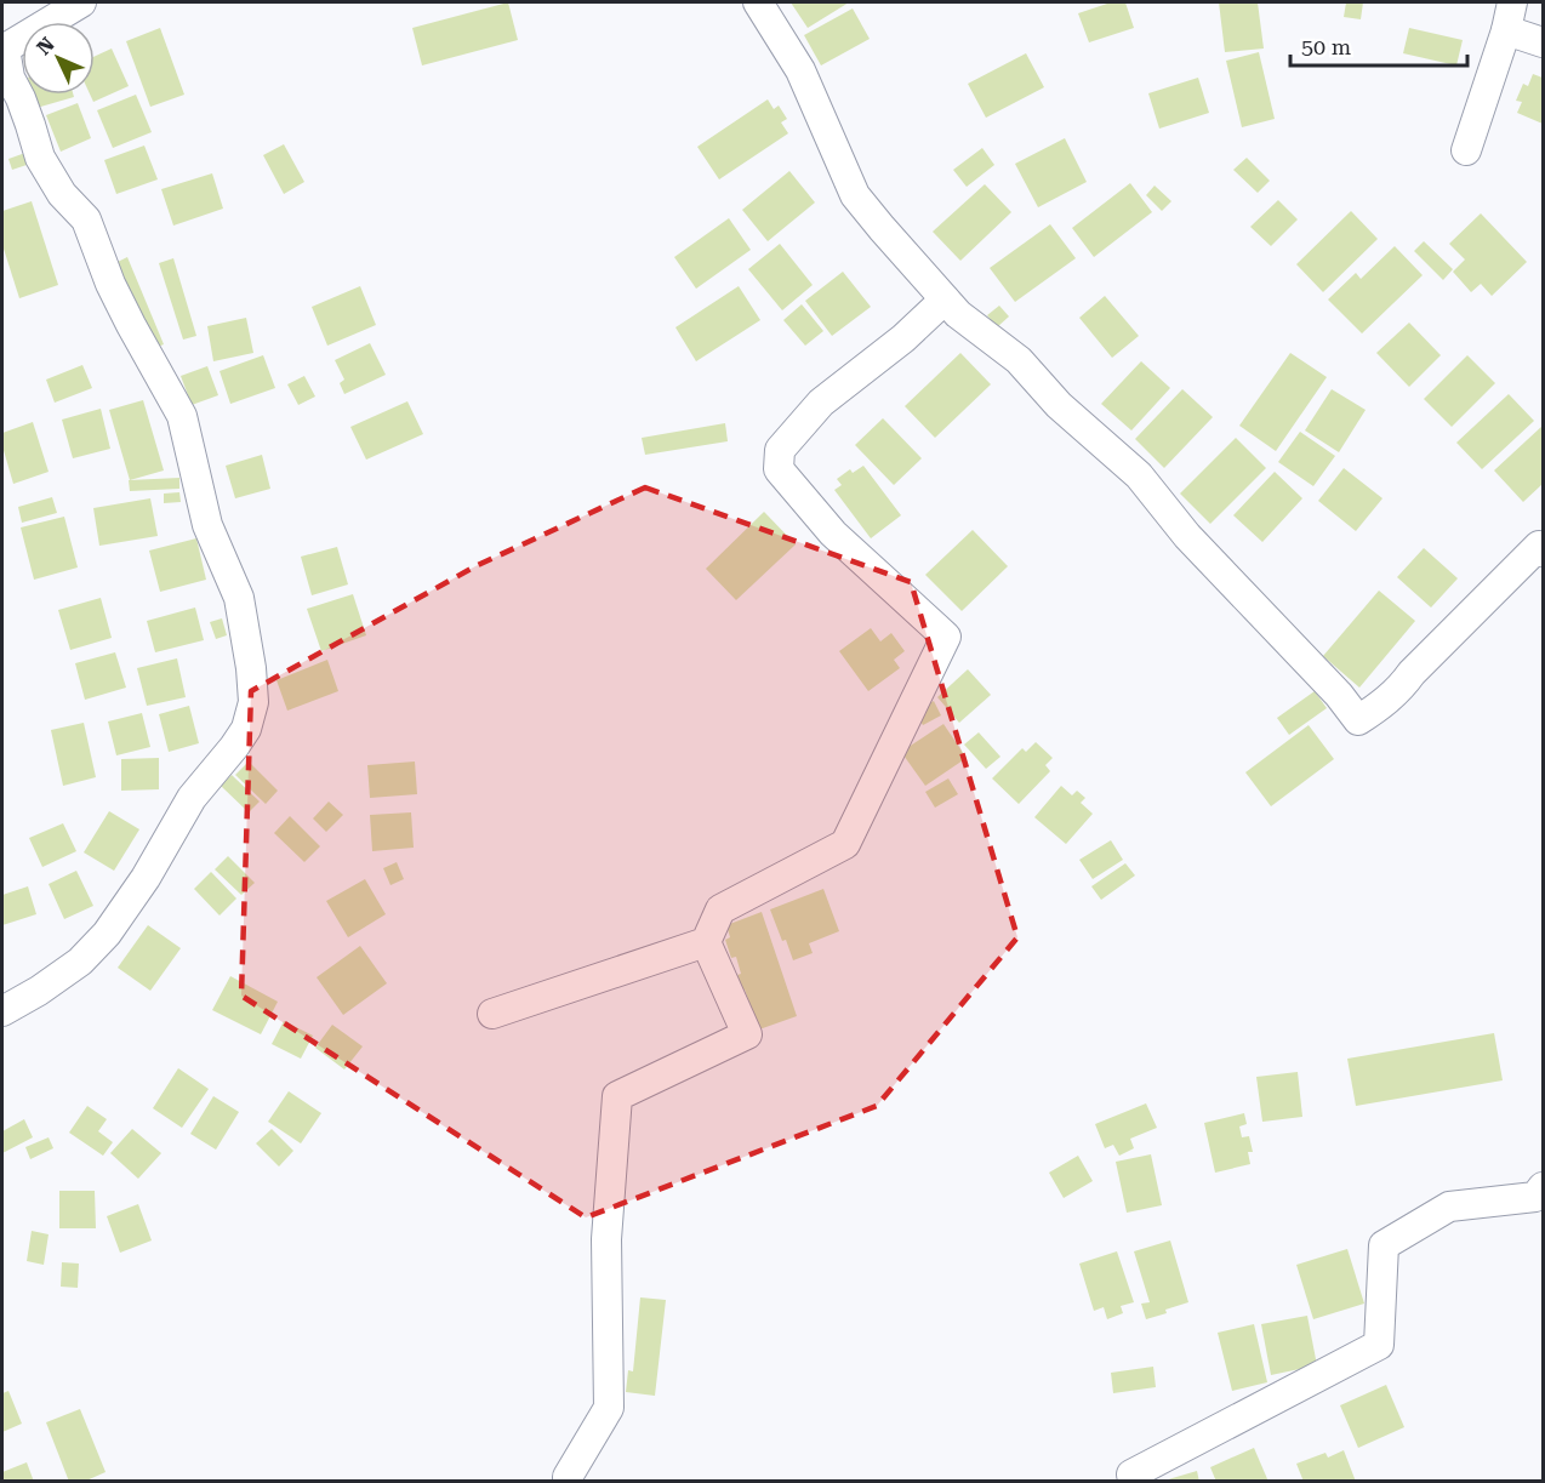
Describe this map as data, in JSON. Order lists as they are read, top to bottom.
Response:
{
  "scale_bar": "50 m",
  "north": "top left"
}
